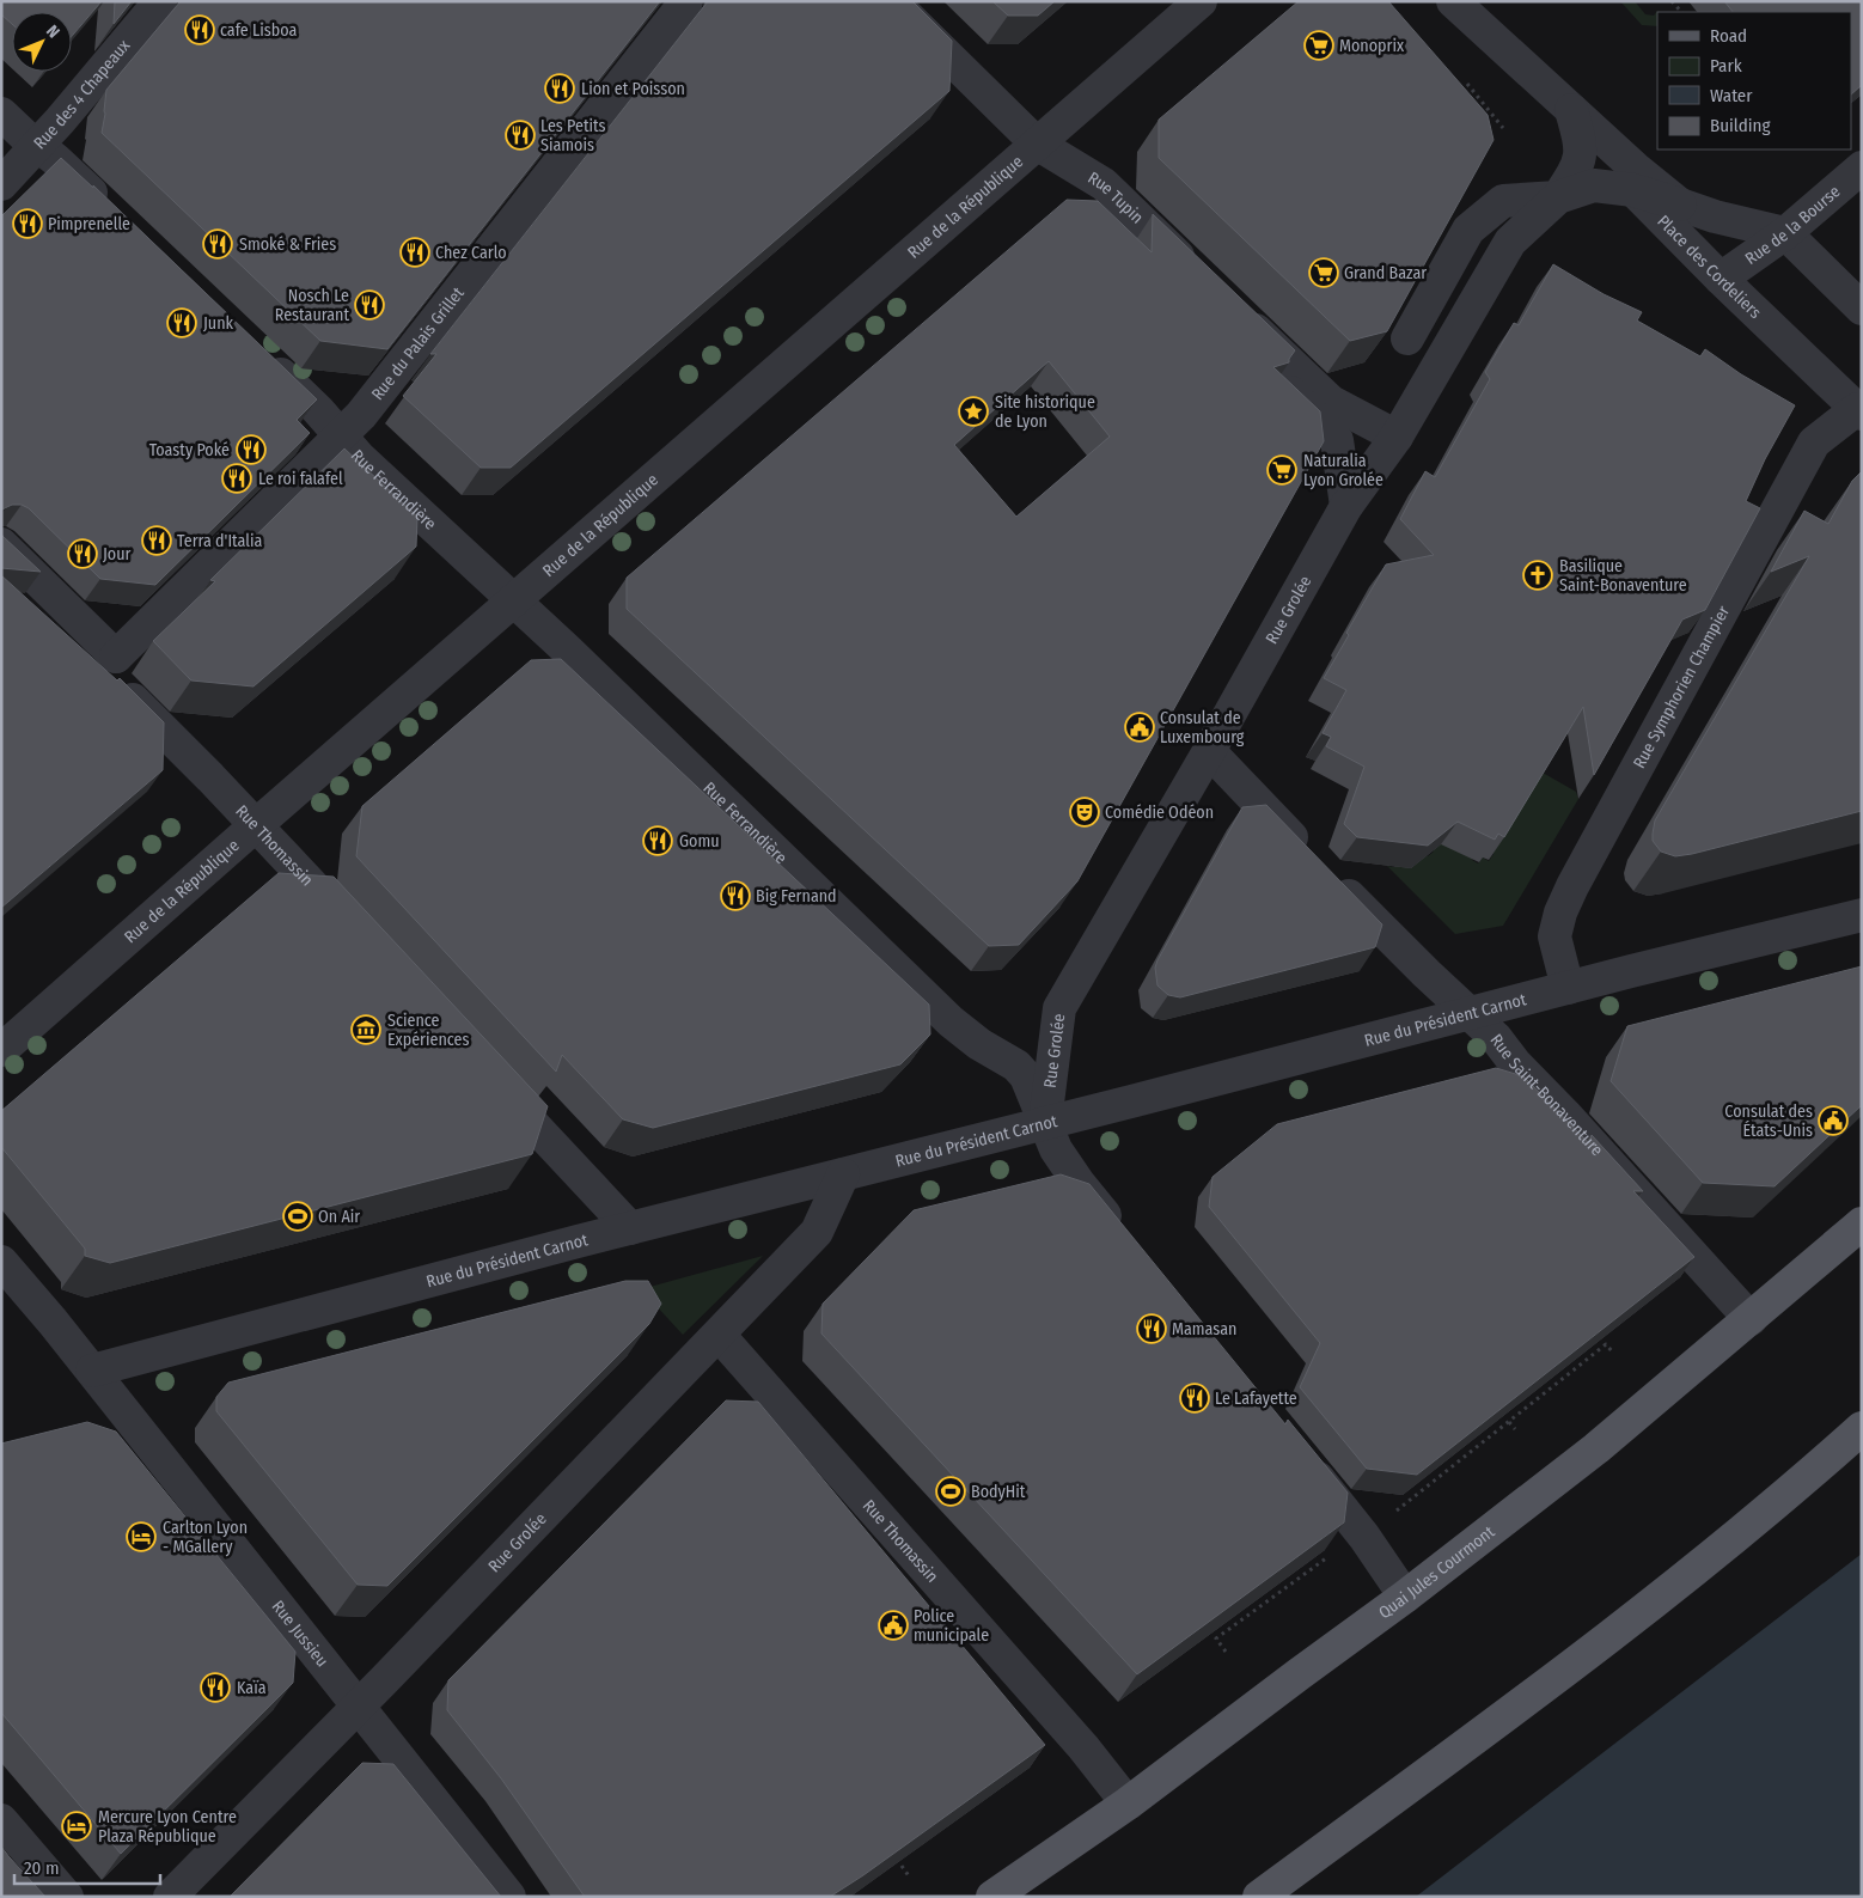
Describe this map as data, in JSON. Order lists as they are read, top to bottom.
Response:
{
  "streets": {
    "main road": ["Quai Jules Courmont"],
    "street": [
      "Rue des 4 Chapeaux",
      "Rue Tupin",
      "Rue de la République",
      "Rue de la Bourse",
      "Place des Cordeliers",
      "Rue du Palais Grillet",
      "Rue Ferrandière",
      "Rue Grolée",
      "Rue Symphorien Champier",
      "Rue Thomassin",
      "Rue du Président Carnot",
      "Rue Saint-Bonaventure",
      "Rue Jussieu"
    ]
  },
  "crossings": [
    ["Rue Tupin", "Rue de la République"],
    ["Rue de la République", "Rue Ferrandière"],
    ["Rue de la République", "Rue Thomassin"],
    ["Rue de la Bourse", "Place des Cordeliers"],
    ["Place des Cordeliers", "Rue Grolée"],
    ["Place des Cordeliers", "Rue Symphorien Champier"],
    ["Rue du Palais Grillet", "Rue Ferrandière"],
    ["Rue du Palais Grillet", "Rue Thomassin"],
    ["Rue Ferrandière", "Rue Grolée"],
    ["Rue Ferrandière", "Rue du Président Carnot"],
    ["Rue Grolée", "Rue Thomassin"],
    ["Rue Grolée", "Rue du Président Carnot"],
    ["Rue Grolée", "Rue Saint-Bonaventure"],
    ["Rue Grolée", "Rue Jussieu"],
    ["Rue Symphorien Champier", "Rue du Président Carnot"],
    ["Rue Thomassin", "Quai Jules Courmont"],
    ["Rue du Président Carnot", "Rue Saint-Bonaventure"],
    ["Rue du Président Carnot", "Rue Jussieu"],
    ["Rue Saint-Bonaventure", "Quai Jules Courmont"]
  ],
  "places": {
    "restaurant": [
      "cafe Lisboa",
      "Lion et Poisson",
      "Les Petits Siamois",
      "Pimprenelle",
      "Smoké & Fries",
      "Chez Carlo",
      "Nosch Le Restaurant",
      "Junk",
      "Toasty Poké",
      "Le roi falafel",
      "Terra d'Italia",
      "Jour",
      "Gomu",
      "Big Fernand",
      "Mamasan",
      "Le Lafayette",
      "Kaïa"
    ],
    "supermarket": ["Monoprix", "Grand Bazar", "Naturalia Lyon Grolée"],
    "place": ["Site historique de Lyon"],
    "church": ["Basilique Saint-Bonaventure"],
    "public building": ["Consulat de Luxembourg", "Consulat des États-Unis", "Police municipale"],
    "theatre": ["Comédie Odéon"],
    "museum": ["Science Expériences"],
    "sports": ["On Air", "BodyHit"],
    "hotel": ["Carlton Lyon - MGallery", "Mercure Lyon Centre Plaza République"]
  },
  "legend": [
    "Road",
    "Park",
    "Water",
    "Building"
  ],
  "scale_bar": "20 m",
  "north": "top right"
}
